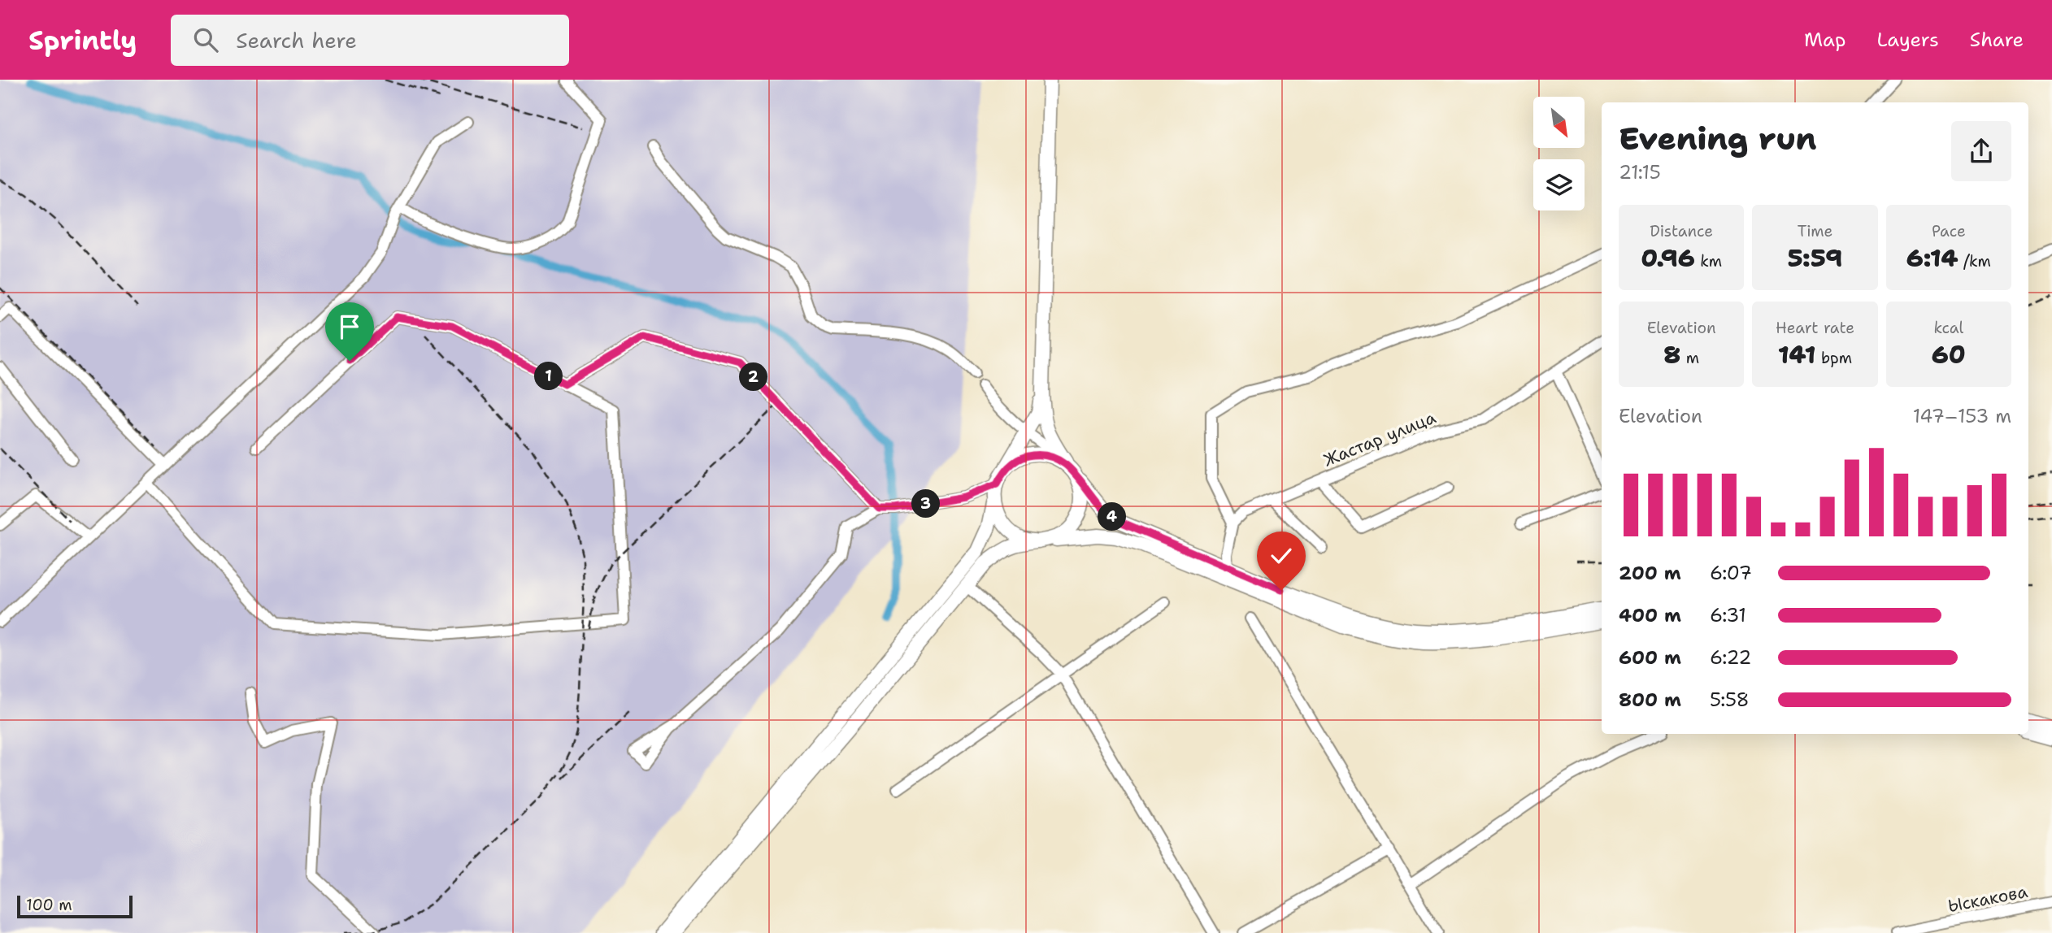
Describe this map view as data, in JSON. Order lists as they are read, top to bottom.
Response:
{
  "streets": {
    "street": ["Жастар улица", "Ыскакова"]
  },
  "scale_bar": "100 m",
  "north": "bottom right",
  "page": {
    "header": "Sprintly",
    "search": "Search here",
    "nav": ["Map", "Layers", "Share"],
    "heading": ["Evening run", "21:15"],
    "stats": [
      ["Distance", "0.96 km"],
      ["Time", "5:59"],
      ["Pace", "6:14 /km"],
      ["Elevation", "8 m"],
      ["Heart rate", "141 bpm"],
      ["kcal", "60"]
    ],
    "pins": [
      "1",
      "2",
      "3",
      "4"
    ],
    "chart": ["Elevation", "147–153 m"],
    "list": [
      {
        "name": "200 m",
        "note": "6:07"
      },
      {
        "name": "400 m",
        "note": "6:31"
      },
      {
        "name": "600 m",
        "note": "6:22"
      },
      {
        "name": "800 m",
        "note": "5:58"
      }
    ],
    "scale": "100 m"
  }
}
